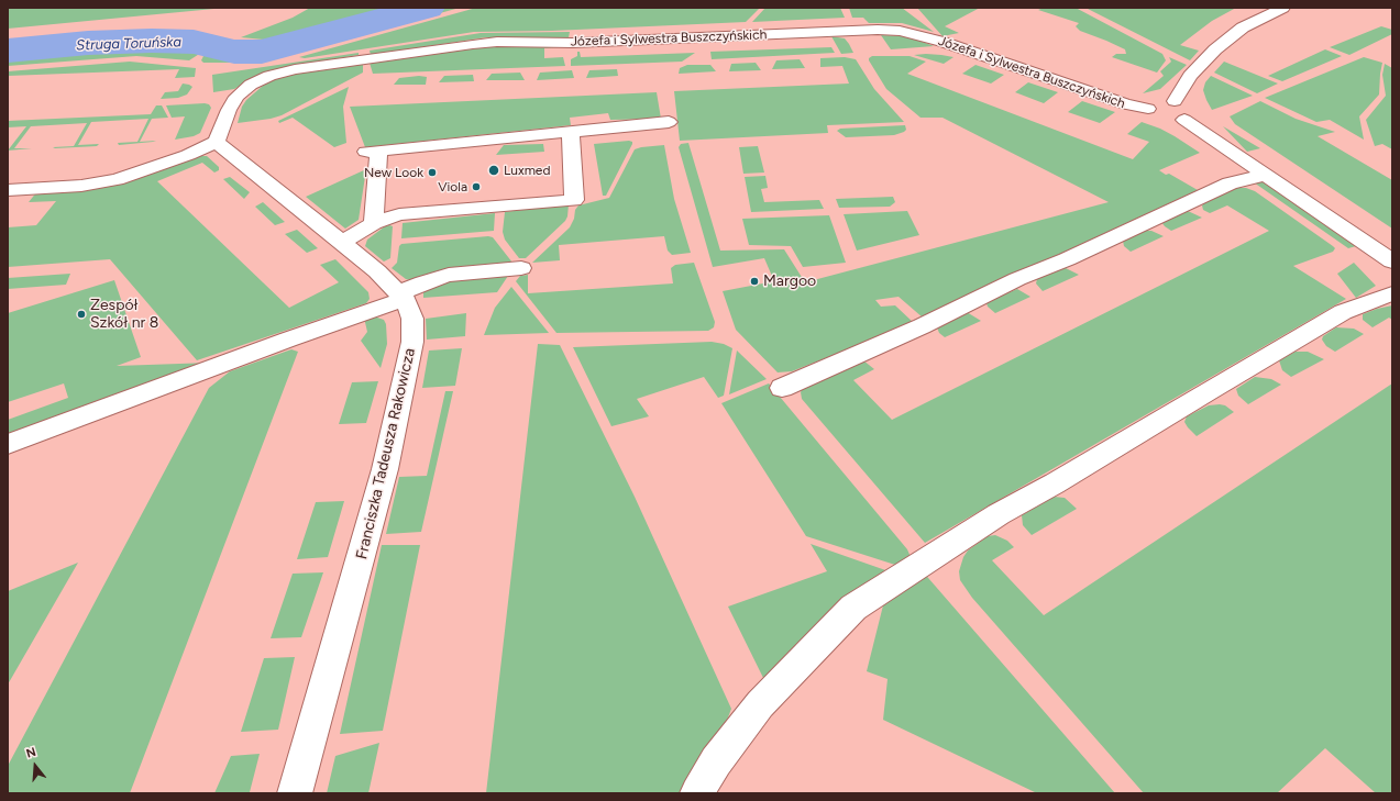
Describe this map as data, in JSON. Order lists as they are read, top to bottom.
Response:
{
  "streets": {
    "street": ["Józefa i Sylwestra Buszczyńskich", "Franciszka Tadeusza Rakowicza"]
  },
  "crossings": [
    ["Józefa i Sylwestra Buszczyńskich", "Franciszka Tadeusza Rakowicza"]
  ],
  "water": ["Struga Toruńska"],
  "places": [
    "Luxmed",
    "New Look",
    "Viola",
    "Margoo",
    "Zespół Szkół nr 8"
  ],
  "north": "top"
}
